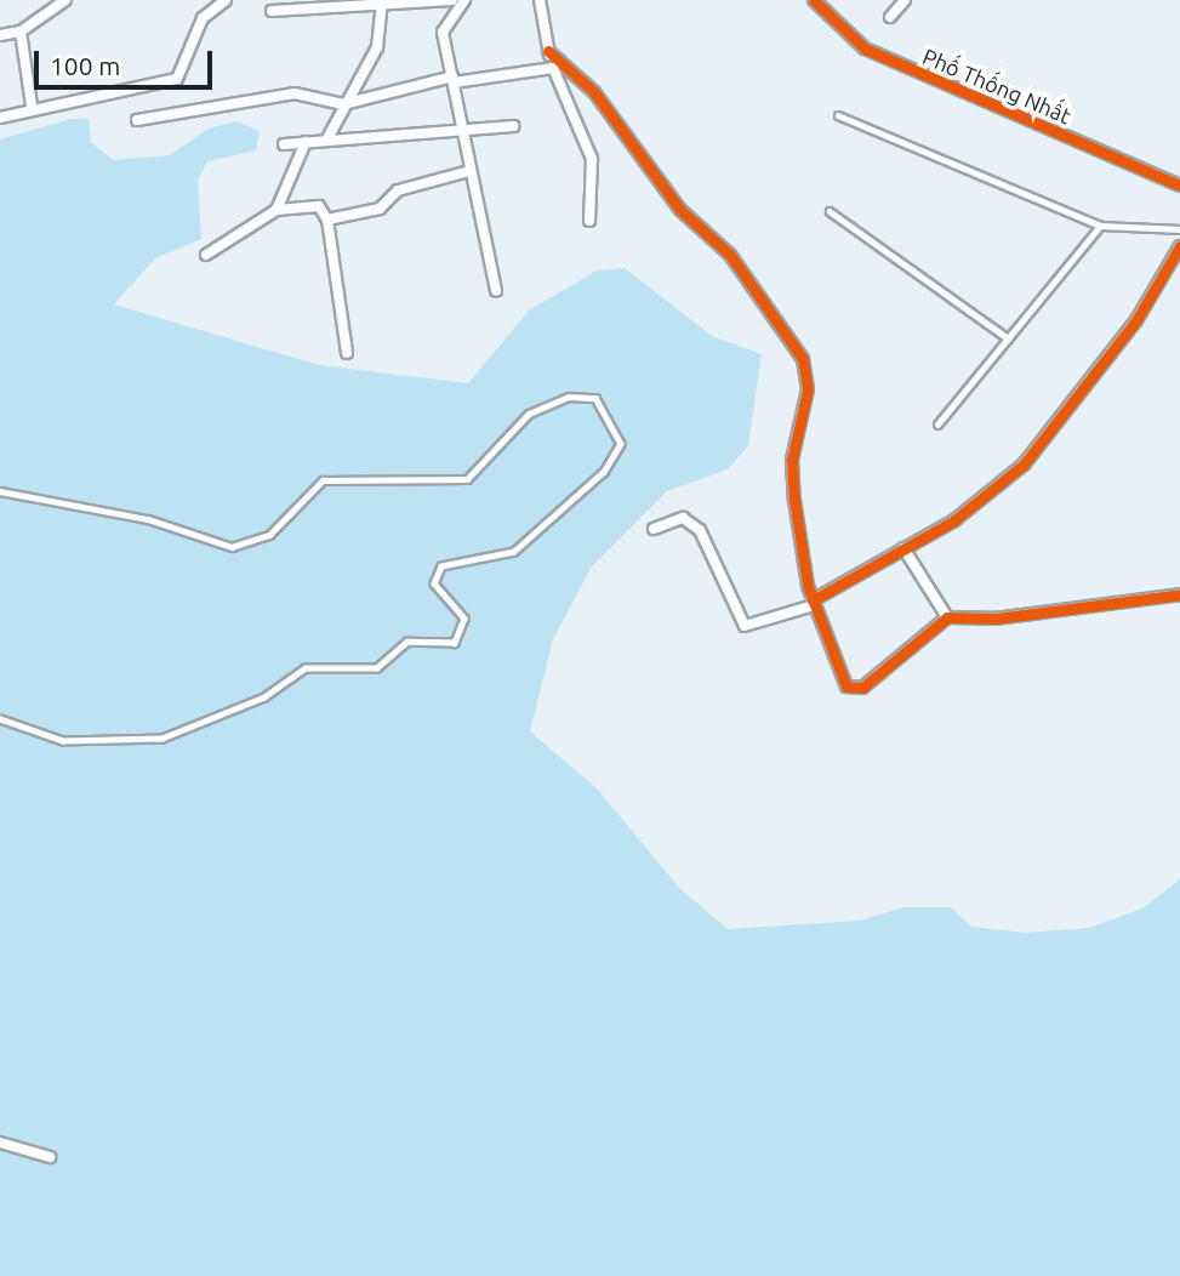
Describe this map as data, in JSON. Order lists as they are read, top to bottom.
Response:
{
  "streets": {
    "street": ["Phố Thống Nhất"]
  },
  "scale_bar": "100 m"
}
